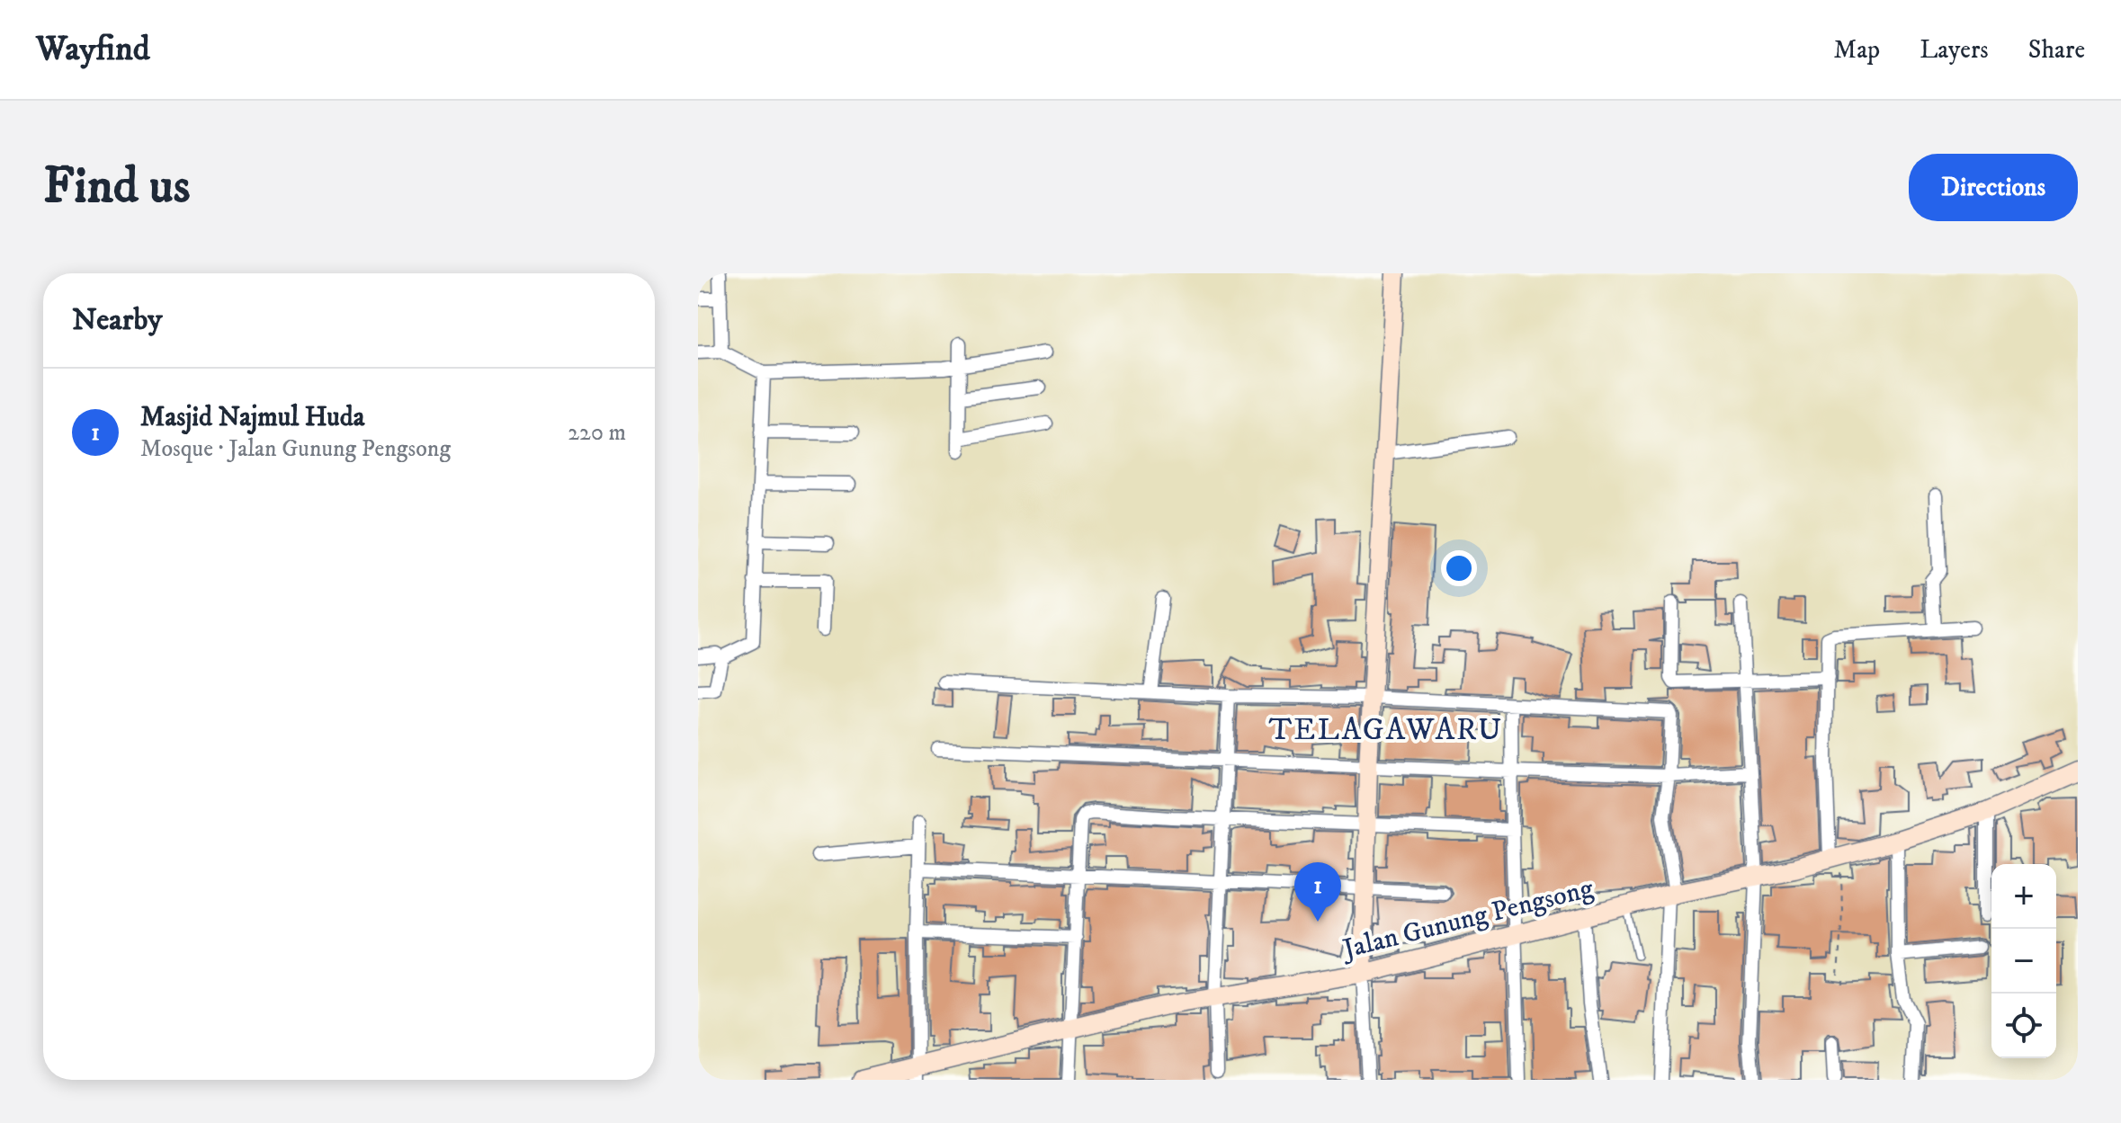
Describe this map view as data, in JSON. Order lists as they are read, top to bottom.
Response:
{
  "streets": {
    "street": ["Jalan Gunung Pengsong"]
  },
  "districts": ["TELAGAWARU"],
  "page": {
    "header": "Wayfind",
    "nav": ["Map", "Layers", "Share"],
    "buttons": "Directions",
    "title": "Find us",
    "heading": "Nearby",
    "list": [
      {
        "mark": "1",
        "name": "Masjid Najmul Huda",
        "note": "Mosque · Jalan Gunung Pengsong",
        "value": "220 m"
      }
    ],
    "pins": "1",
    "map_buttons": ["+", "−"]
  }
}
